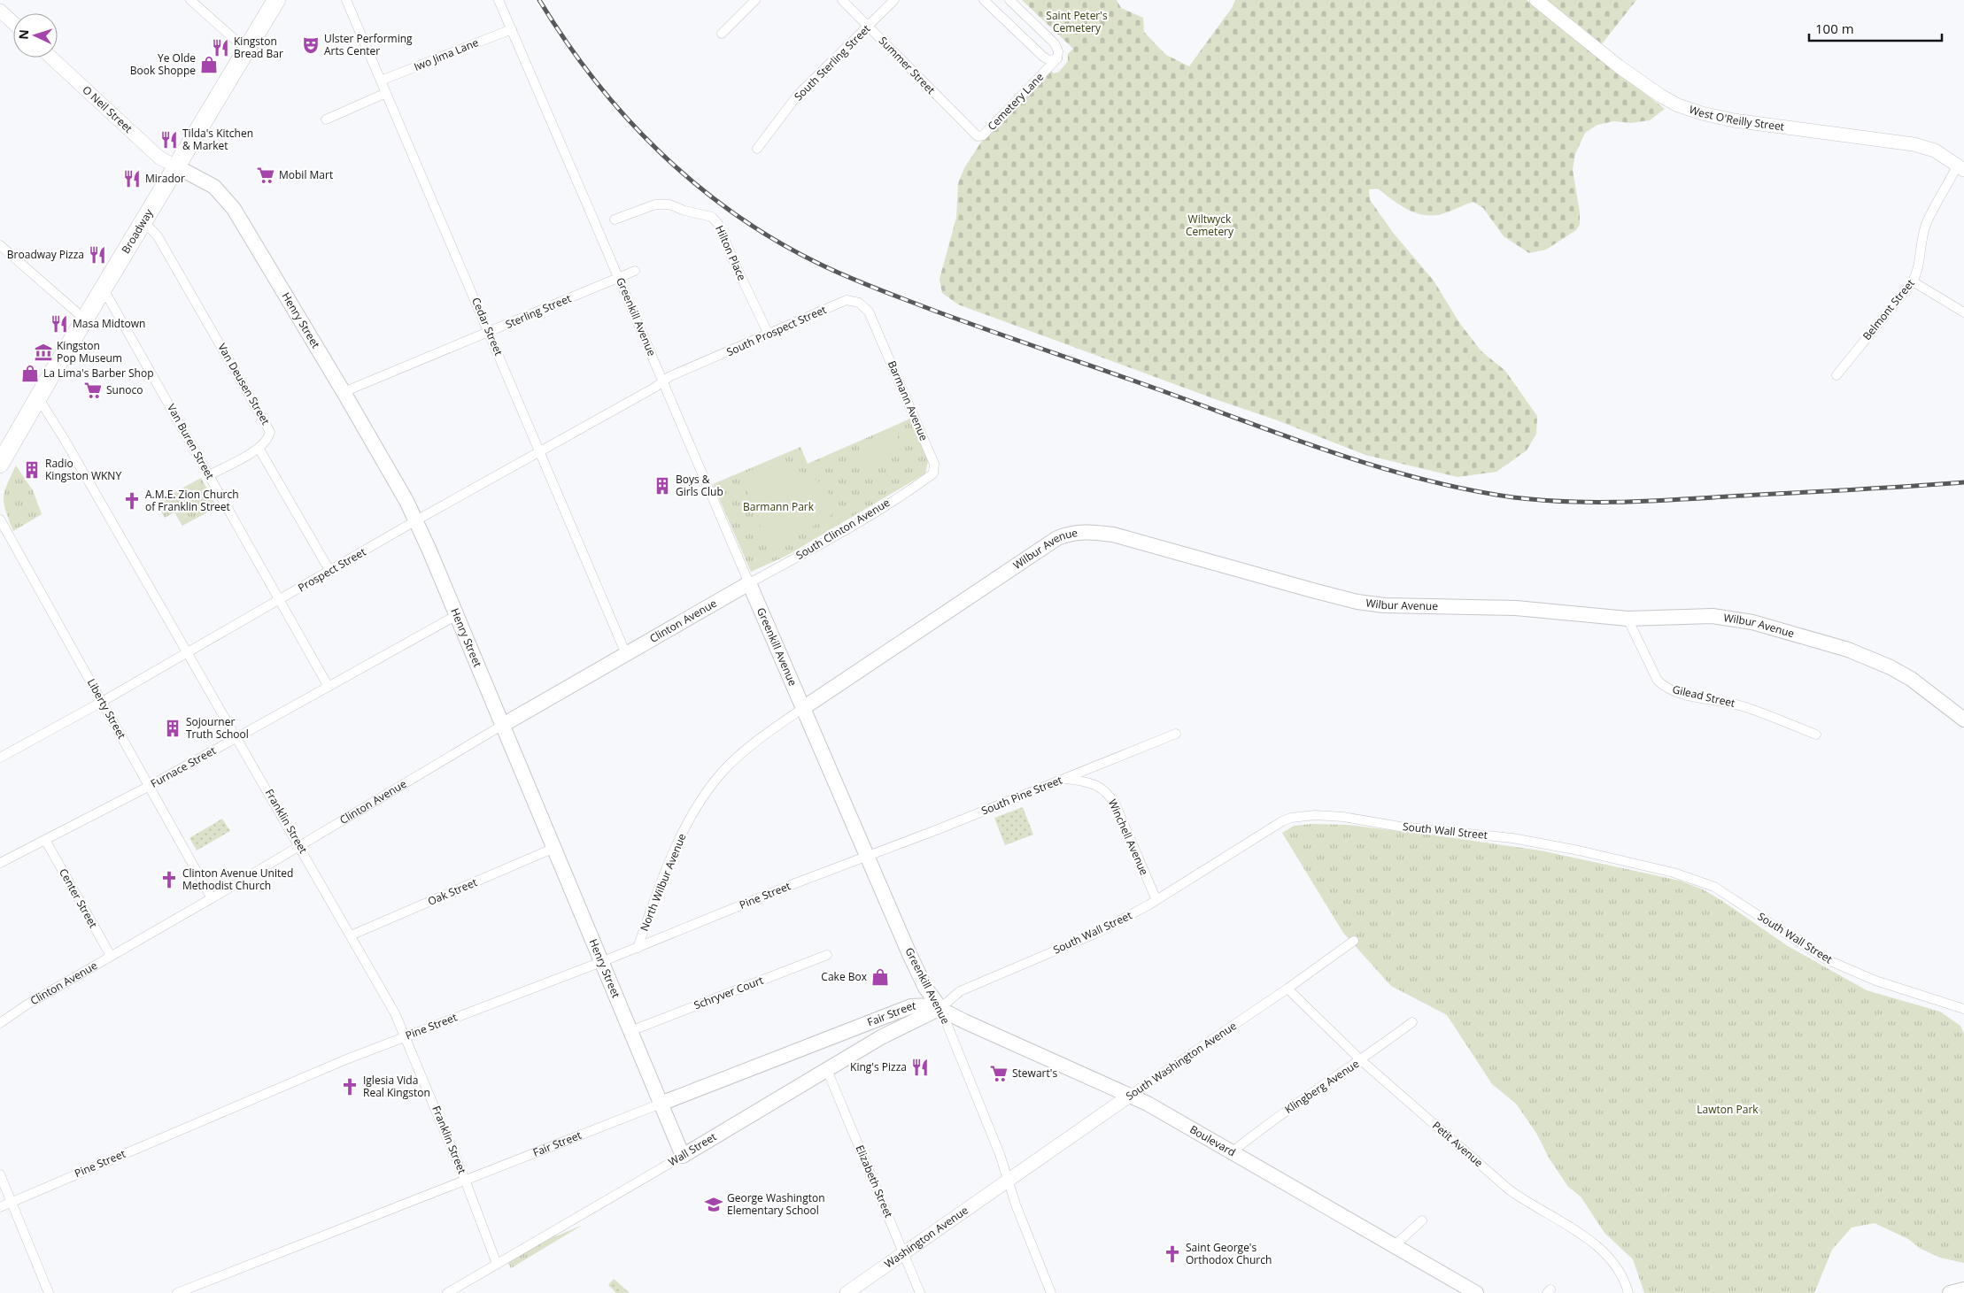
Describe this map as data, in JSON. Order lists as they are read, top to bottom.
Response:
{
  "streets": {
    "highway": ["Broadway"],
    "main road": [
      "Greenkill Avenue",
      "Henry Street",
      "Wilbur Avenue",
      "Clinton Avenue",
      "Fair Street",
      "Boulevard",
      "Wall Street"
    ],
    "street": [
      "Iwo Jima Lane",
      "South Sterling Street",
      "Summer Street",
      "Cemetery Lane",
      "O Neil Street",
      "West O'Reilly Street",
      "Hilton Place",
      "Belmont Street",
      "Sterling Street",
      "Cedar Street",
      "South Prospect Street",
      "Van Deusen Street",
      "Barmann Avenue",
      "Van Buren Street",
      "South Clinton Avenue",
      "Prospect Street",
      "Gilead Street",
      "Liberty Street",
      "Furnace Street",
      "South Pine Street",
      "Franklin Street",
      "South Wall Street",
      "Winchell Avenue",
      "North Wilbur Avenue",
      "Oak Street",
      "Pine Street",
      "Center Street",
      "Schryver Court",
      "South Washington Avenue",
      "Klingberg Avenue",
      "Petit Avenue",
      "Elizabeth Street",
      "Washington Avenue"
    ]
  },
  "crossings": [
    ["Iwo Jima Lane", "Greenkill Avenue"],
    ["Iwo Jima Lane", "Cedar Street"],
    ["South Sterling Street", "Summer Street"],
    ["Summer Street", "Cemetery Lane"],
    ["O Neil Street", "Broadway"],
    ["O Neil Street", "Henry Street"],
    ["West O'Reilly Street", "Belmont Street"],
    ["Broadway", "Henry Street"],
    ["Broadway", "Van Deusen Street"],
    ["Broadway", "Van Buren Street"],
    ["Broadway", "Franklin Street"],
    ["Hilton Place", "South Prospect Street"],
    ["Sterling Street", "Greenkill Avenue"],
    ["Sterling Street", "Henry Street"],
    ["Sterling Street", "Cedar Street"],
    ["Greenkill Avenue", "South Prospect Street"],
    ["Greenkill Avenue", "South Clinton Avenue"],
    ["Greenkill Avenue", "Wilbur Avenue"],
    ["Greenkill Avenue", "Prospect Street"],
    ["Greenkill Avenue", "Clinton Avenue"],
    ["Greenkill Avenue", "South Pine Street"],
    ["Greenkill Avenue", "South Wall Street"],
    ["Greenkill Avenue", "North Wilbur Avenue"],
    ["Greenkill Avenue", "Pine Street"],
    ["Greenkill Avenue", "Fair Street"],
    ["Greenkill Avenue", "South Washington Avenue"],
    ["Greenkill Avenue", "Boulevard"],
    ["Greenkill Avenue", "Wall Street"],
    ["Greenkill Avenue", "Washington Avenue"],
    ["Henry Street", "Prospect Street"],
    ["Henry Street", "Clinton Avenue"],
    ["Henry Street", "Furnace Street"],
    ["Henry Street", "Oak Street"],
    ["Henry Street", "Pine Street"],
    ["Henry Street", "Schryver Court"],
    ["Henry Street", "Fair Street"],
    ["Henry Street", "Wall Street"],
    ["Cedar Street", "Prospect Street"],
    ["Cedar Street", "Clinton Avenue"],
    ["South Prospect Street", "Barmann Avenue"],
    ["South Prospect Street", "Prospect Street"],
    ["Barmann Avenue", "South Clinton Avenue"],
    ["Van Buren Street", "Prospect Street"],
    ["Van Buren Street", "Furnace Street"],
    ["South Clinton Avenue", "Clinton Avenue"],
    ["Wilbur Avenue", "Gilead Street"],
    ["Wilbur Avenue", "North Wilbur Avenue"],
    ["Prospect Street", "Liberty Street"],
    ["Prospect Street", "Franklin Street"],
    ["Clinton Avenue", "Liberty Street"],
    ["Clinton Avenue", "Franklin Street"],
    ["Clinton Avenue", "Center Street"],
    ["Liberty Street", "Furnace Street"],
    ["Furnace Street", "Franklin Street"],
    ["Furnace Street", "Center Street"],
    ["South Pine Street", "Winchell Avenue"],
    ["South Pine Street", "Pine Street"],
    ["Franklin Street", "Oak Street"],
    ["Franklin Street", "Pine Street"],
    ["Franklin Street", "Fair Street"],
    ["Franklin Street", "Wall Street"],
    ["South Wall Street", "Winchell Avenue"],
    ["South Wall Street", "Fair Street"],
    ["South Wall Street", "Boulevard"],
    ["South Wall Street", "Wall Street"],
    ["North Wilbur Avenue", "Pine Street"],
    ["Fair Street", "Boulevard"],
    ["Fair Street", "Wall Street"],
    ["South Washington Avenue", "Boulevard"],
    ["South Washington Avenue", "Petit Avenue"],
    ["South Washington Avenue", "Washington Avenue"],
    ["Klingberg Avenue", "Boulevard"],
    ["Klingberg Avenue", "Petit Avenue"],
    ["Boulevard", "Wall Street"],
    ["Wall Street", "Elizabeth Street"],
    ["Elizabeth Street", "Washington Avenue"]
  ],
  "parks": [
    "Saint Peter's Cemetery",
    "Wiltwyck Cemetery",
    "Barmann Park",
    "Lawton Park"
  ],
  "places": {
    "theatre": ["Ulster Performing Arts Center"],
    "restaurant": [
      "Kingston Bread Bar",
      "Tilda's Kitchen & Market",
      "Mirador",
      "Broadway Pizza",
      "Masa Midtown",
      "King's Pizza"
    ],
    "shop": ["Ye Olde Book Shoppe", "La Lima's Barber Shop", "Cake Box"],
    "supermarket": ["Mobil Mart", "Sunoco", "Stewart's"],
    "museum": ["Kingston Pop Museum"],
    "building": ["Radio Kingston WKNY", "Boys & Girls Club", "Sojourner Truth School"],
    "church": [
      "A.M.E. Zion Church of Franklin Street",
      "Clinton Avenue United Methodist Church",
      "Iglesia Vida Real Kingston",
      "Saint George's Orthodox Church"
    ],
    "school or university": ["George Washington Elementary School"]
  },
  "scale_bar": "100 m",
  "north": "left"
}
